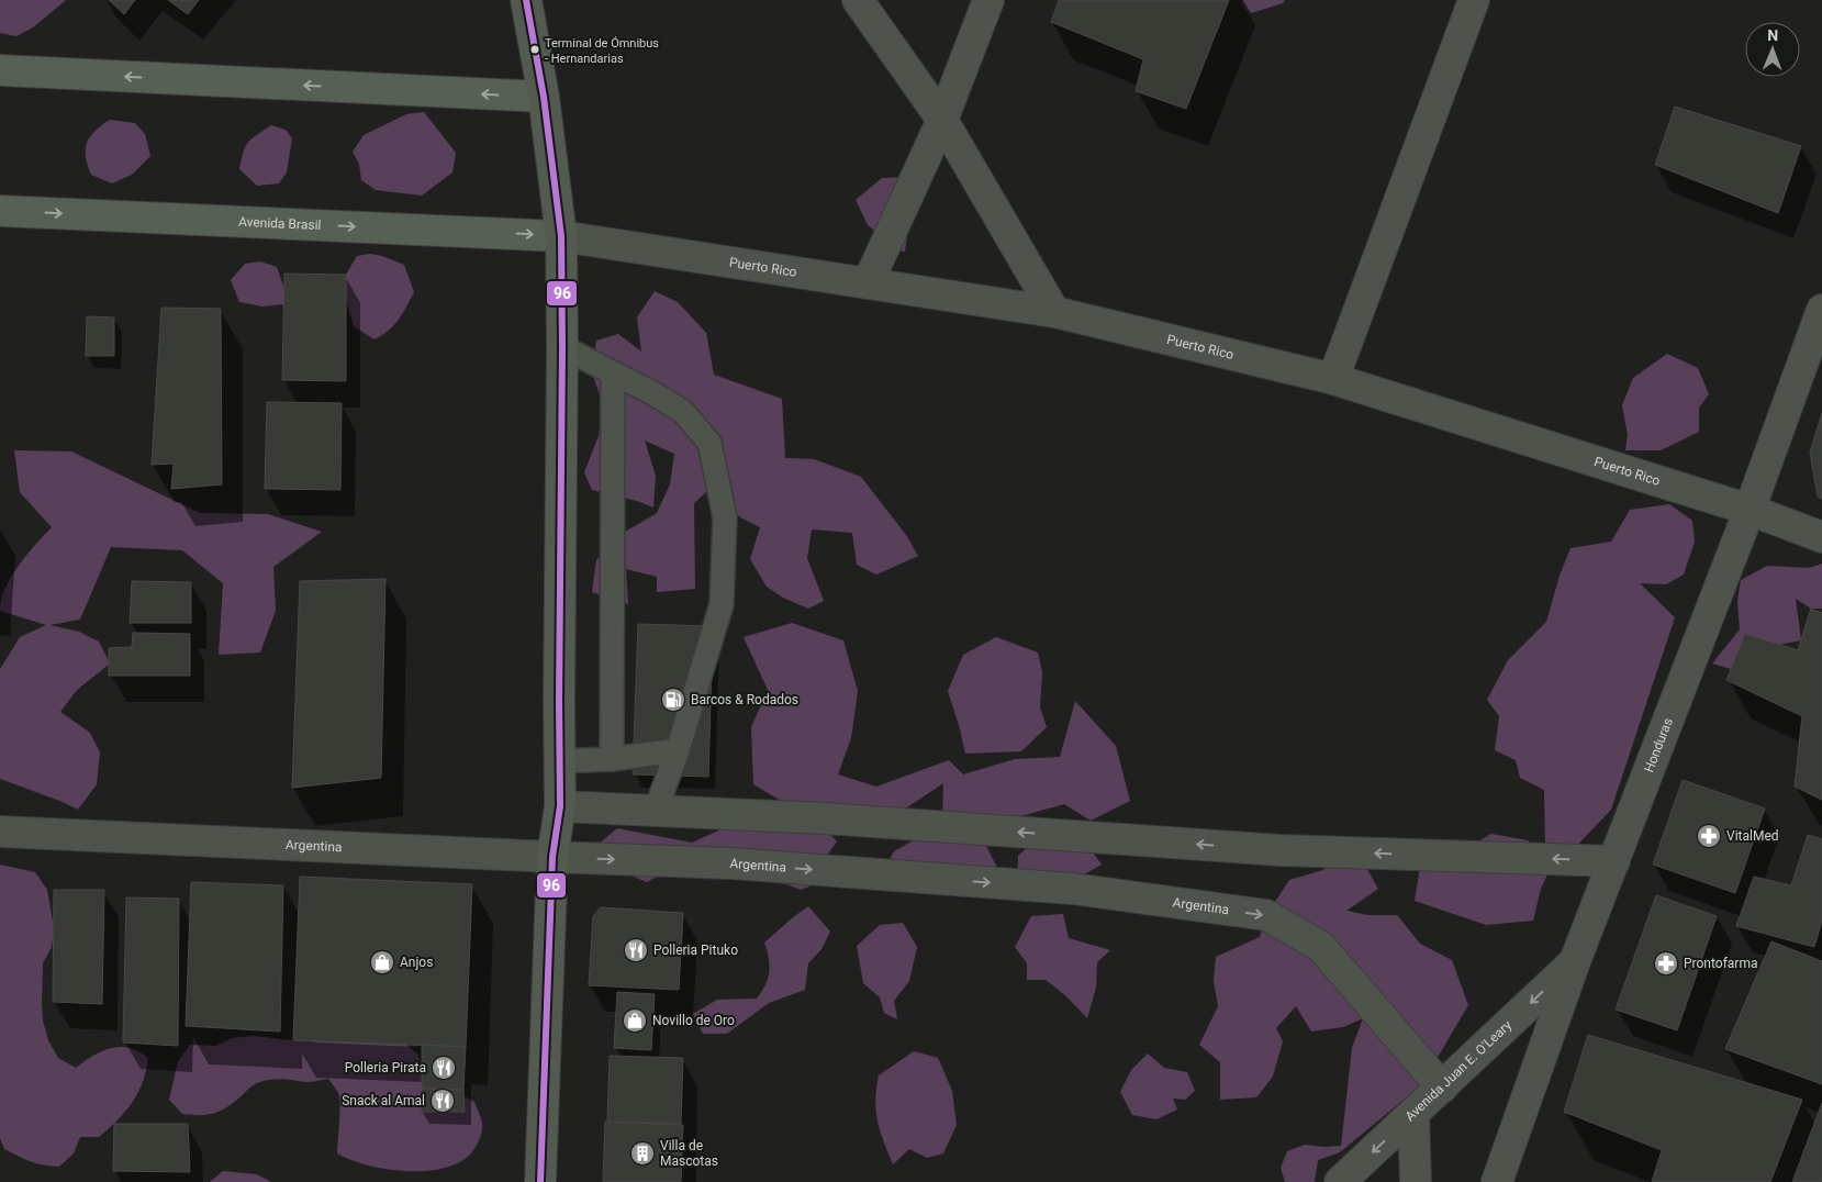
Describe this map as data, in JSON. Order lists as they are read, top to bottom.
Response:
{
  "streets": {
    "street": [
      "Avenida Brasil",
      "Puerto Rico",
      "Honduras",
      "Argentina",
      "Avenida Juan E. O'Leary"
    ]
  },
  "crossings": [
    ["Avenida Brasil", "Puerto Rico"],
    ["Puerto Rico", "Honduras"],
    ["Honduras", "Avenida Juan E. O'Leary"],
    ["Argentina", "Avenida Juan E. O'Leary"]
  ],
  "one_way": ["Avenida Juan E. O'Leary"],
  "places": {
    "other": ["Terminal de Ómnibus - Hernandarias"],
    "fuel station": ["Barcos & Rodados"],
    "pharmacy": ["VitalMed", "Prontofarma"],
    "restaurant": ["Polleria Pituko", "Polleria Pirata", "Snack al Amal"],
    "shop": ["Anjos", "Novillo de Oro"],
    "building": ["Villa de Mascotas"]
  },
  "lines": ["transit line 96"],
  "north": "top"
}
